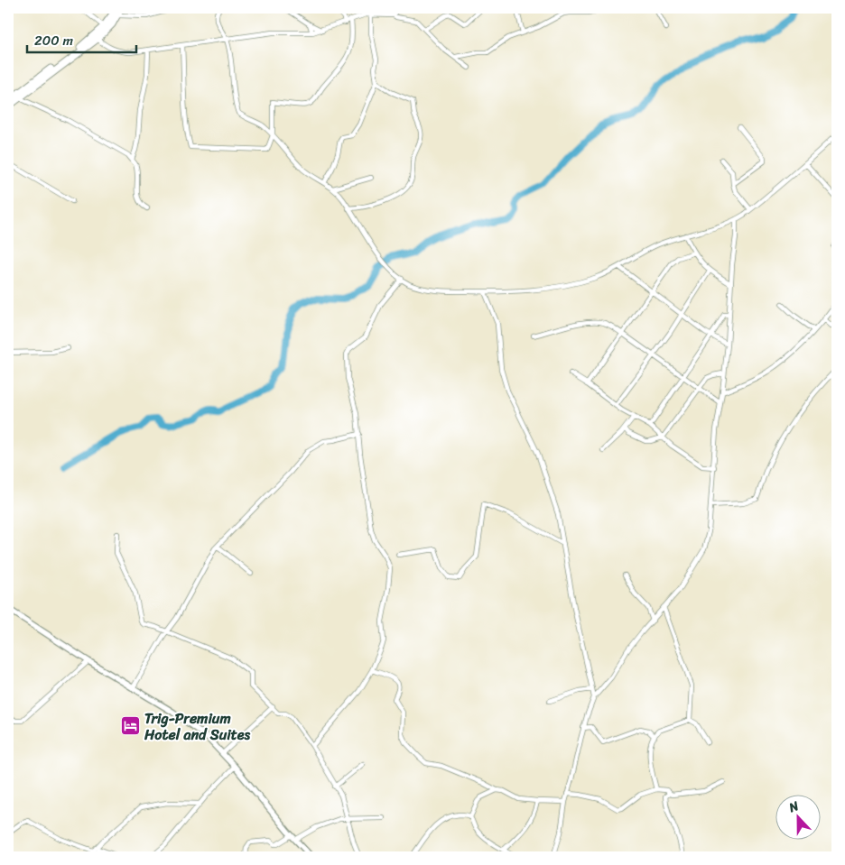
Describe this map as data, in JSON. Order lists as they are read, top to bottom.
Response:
{
  "places": {
    "hotel": ["Trig-Premium Hotel and Suites"]
  },
  "scale_bar": "200 m",
  "north": "top"
}
